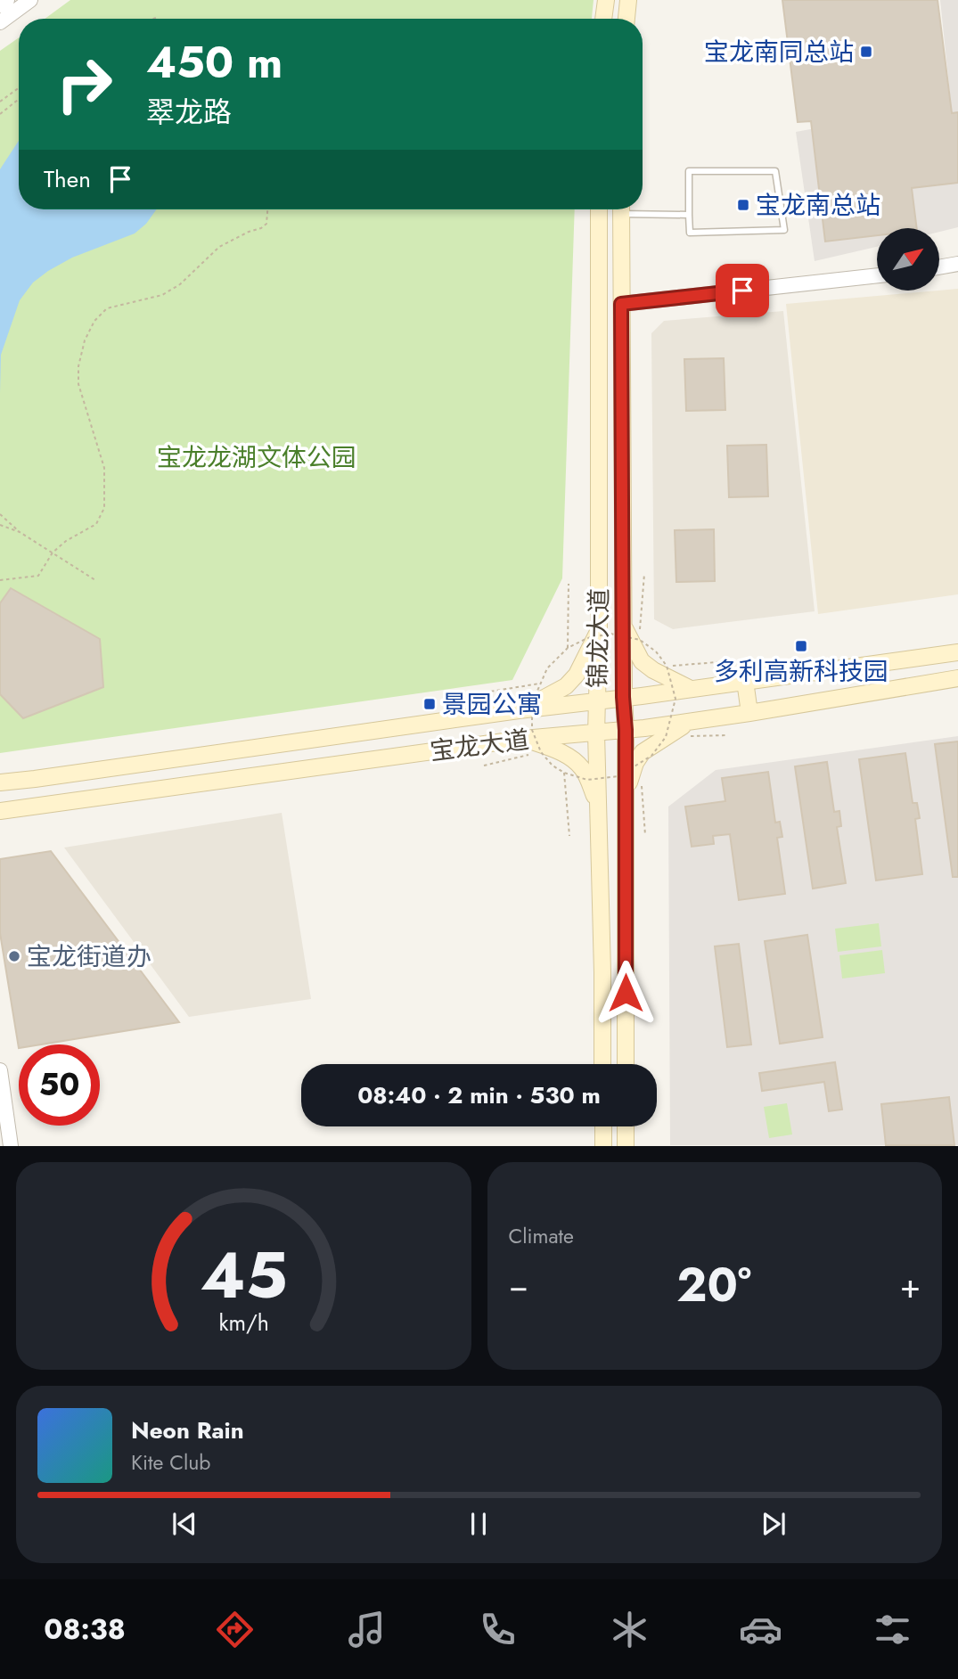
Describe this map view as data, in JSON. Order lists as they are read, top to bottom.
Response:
{
  "streets": {
    "main road": ["锦龙大道", "宝龙大道"]
  },
  "crossings": [
    ["锦龙大道", "宝龙大道"]
  ],
  "parks": ["宝龙龙湖文体公园"],
  "places": {
    "transit": [
      "宝龙南同总站",
      "宝龙南总站",
      "多利高新科技园",
      "景园公寓"
    ],
    "other": ["宝龙街道办"]
  },
  "north": "top right",
  "page": {
    "turn": ["450 m", "翠龙路"],
    "then": "Then",
    "limit": "50",
    "trip": "08:40 · 2 min · 530 m",
    "tile": "Climate",
    "heat": ["−", "20°", "+"],
    "song": ["Neon Rain", "Kite Club"],
    "tabs": "08:38",
    "gauge": ["45", "km/h"]
  }
}
